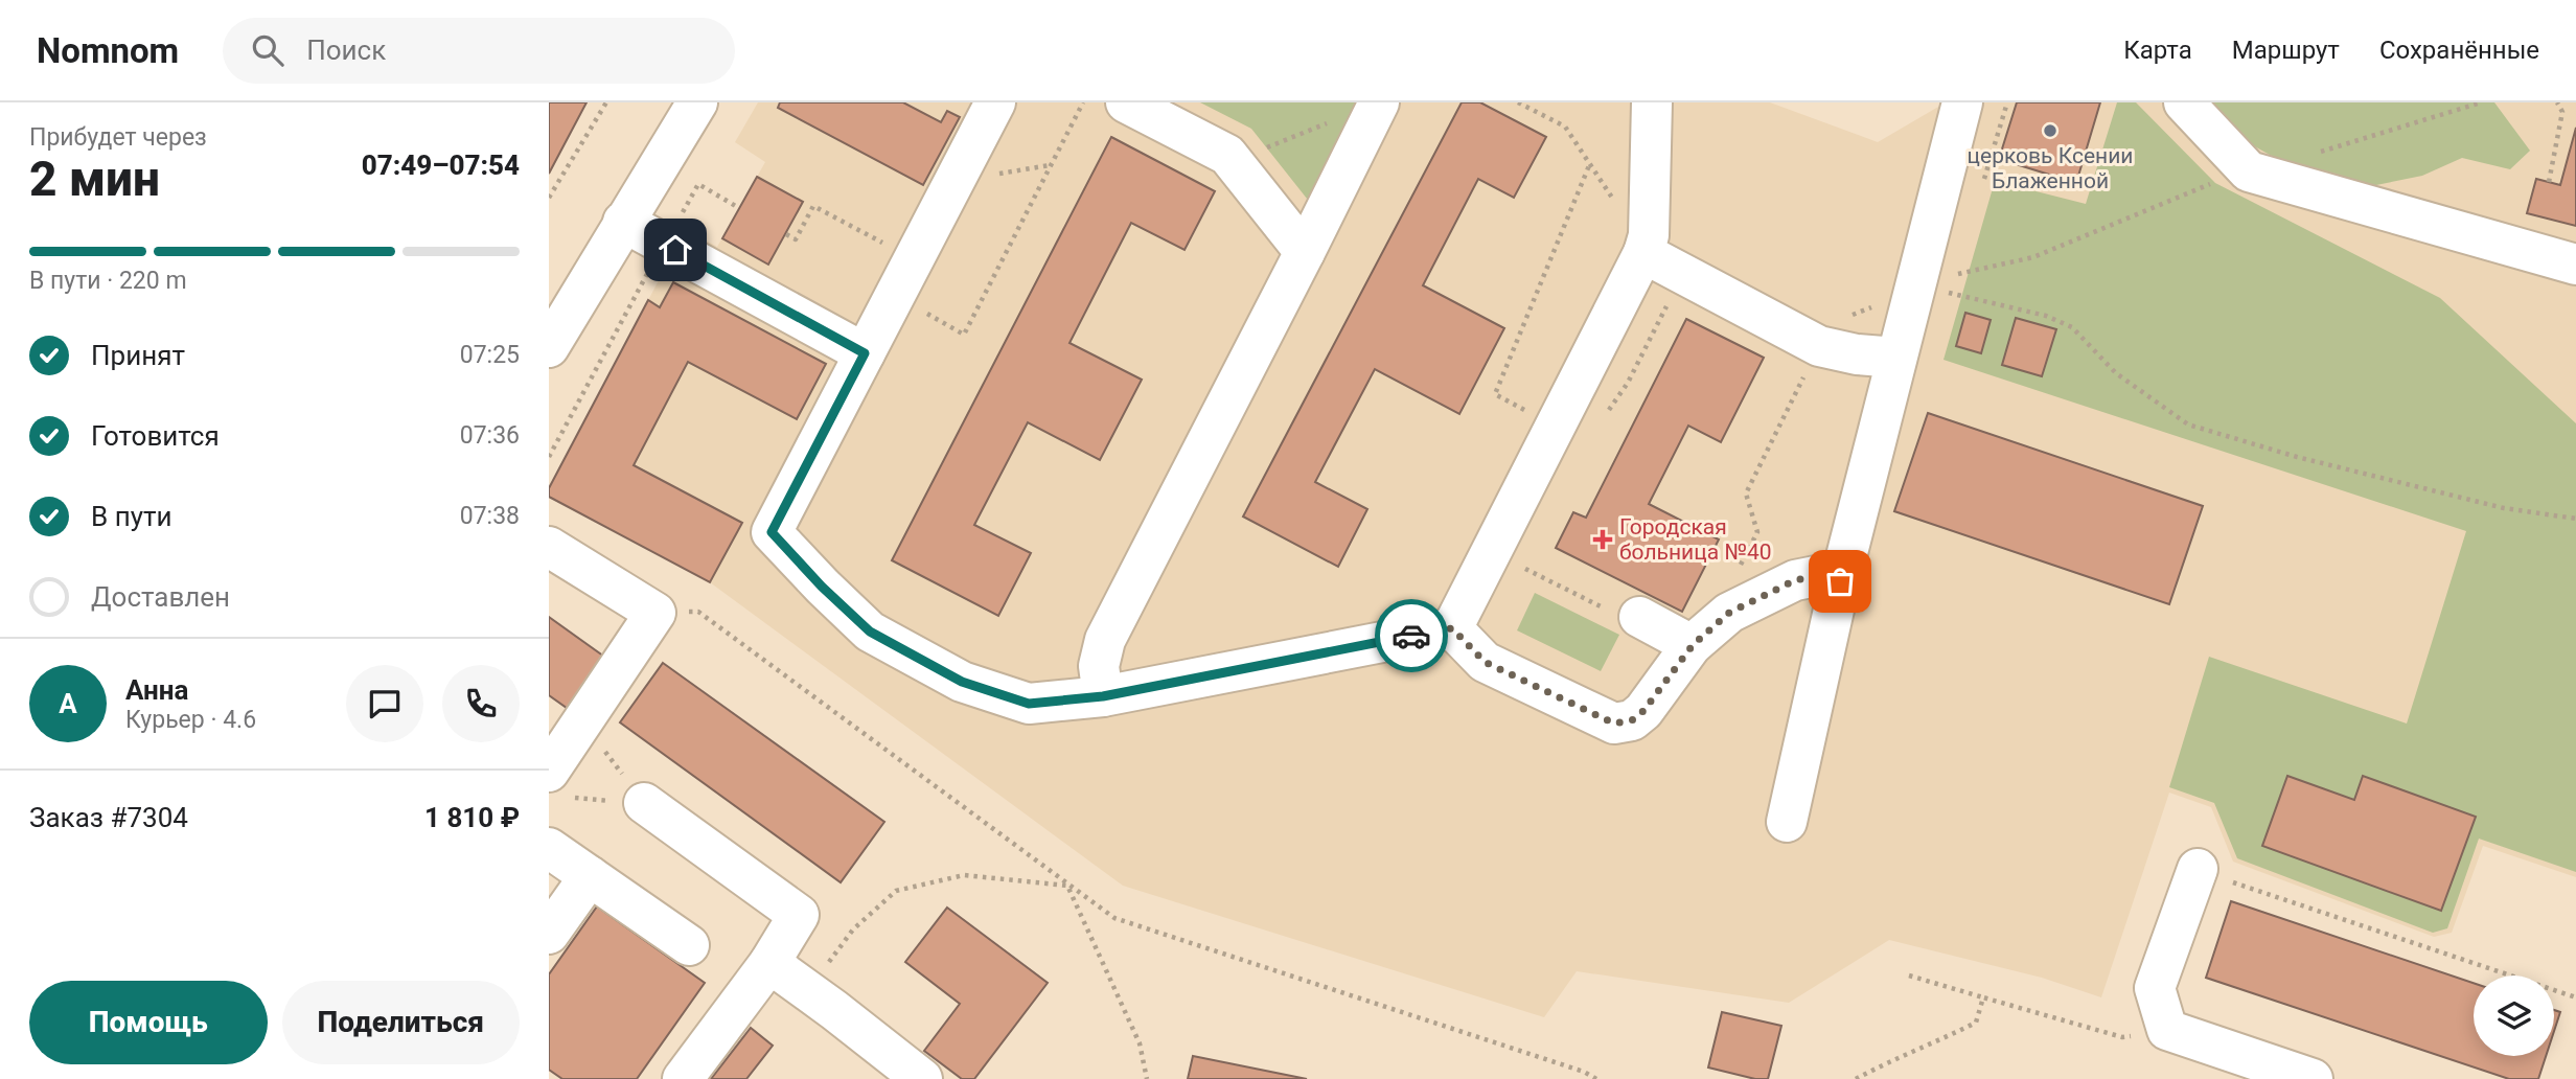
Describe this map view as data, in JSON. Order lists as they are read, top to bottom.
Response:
{
  "places": {
    "other": ["церковь Ксении Блаженной"],
    "health": ["Городская больница №40"]
  },
  "page": {
    "header": "Nomnom",
    "search": "Поиск",
    "nav": ["Карта", "Маршрут", "Сохранённые"],
    "heading": ["2 мин", "Прибудет через", "07:49–07:54"],
    "panel": [
      "Анна",
      "Курьер · 4.6",
      "Заказ #7304",
      "1 810 ₽"
    ],
    "bar": "В пути · 220 m",
    "list": [
      ["Принят", "07:25"],
      ["Готовится", "07:36"],
      ["В пути", "07:38"],
      "Доставлен"
    ],
    "round": "А",
    "buttons": ["Помощь", "Поделиться"]
  }
}
